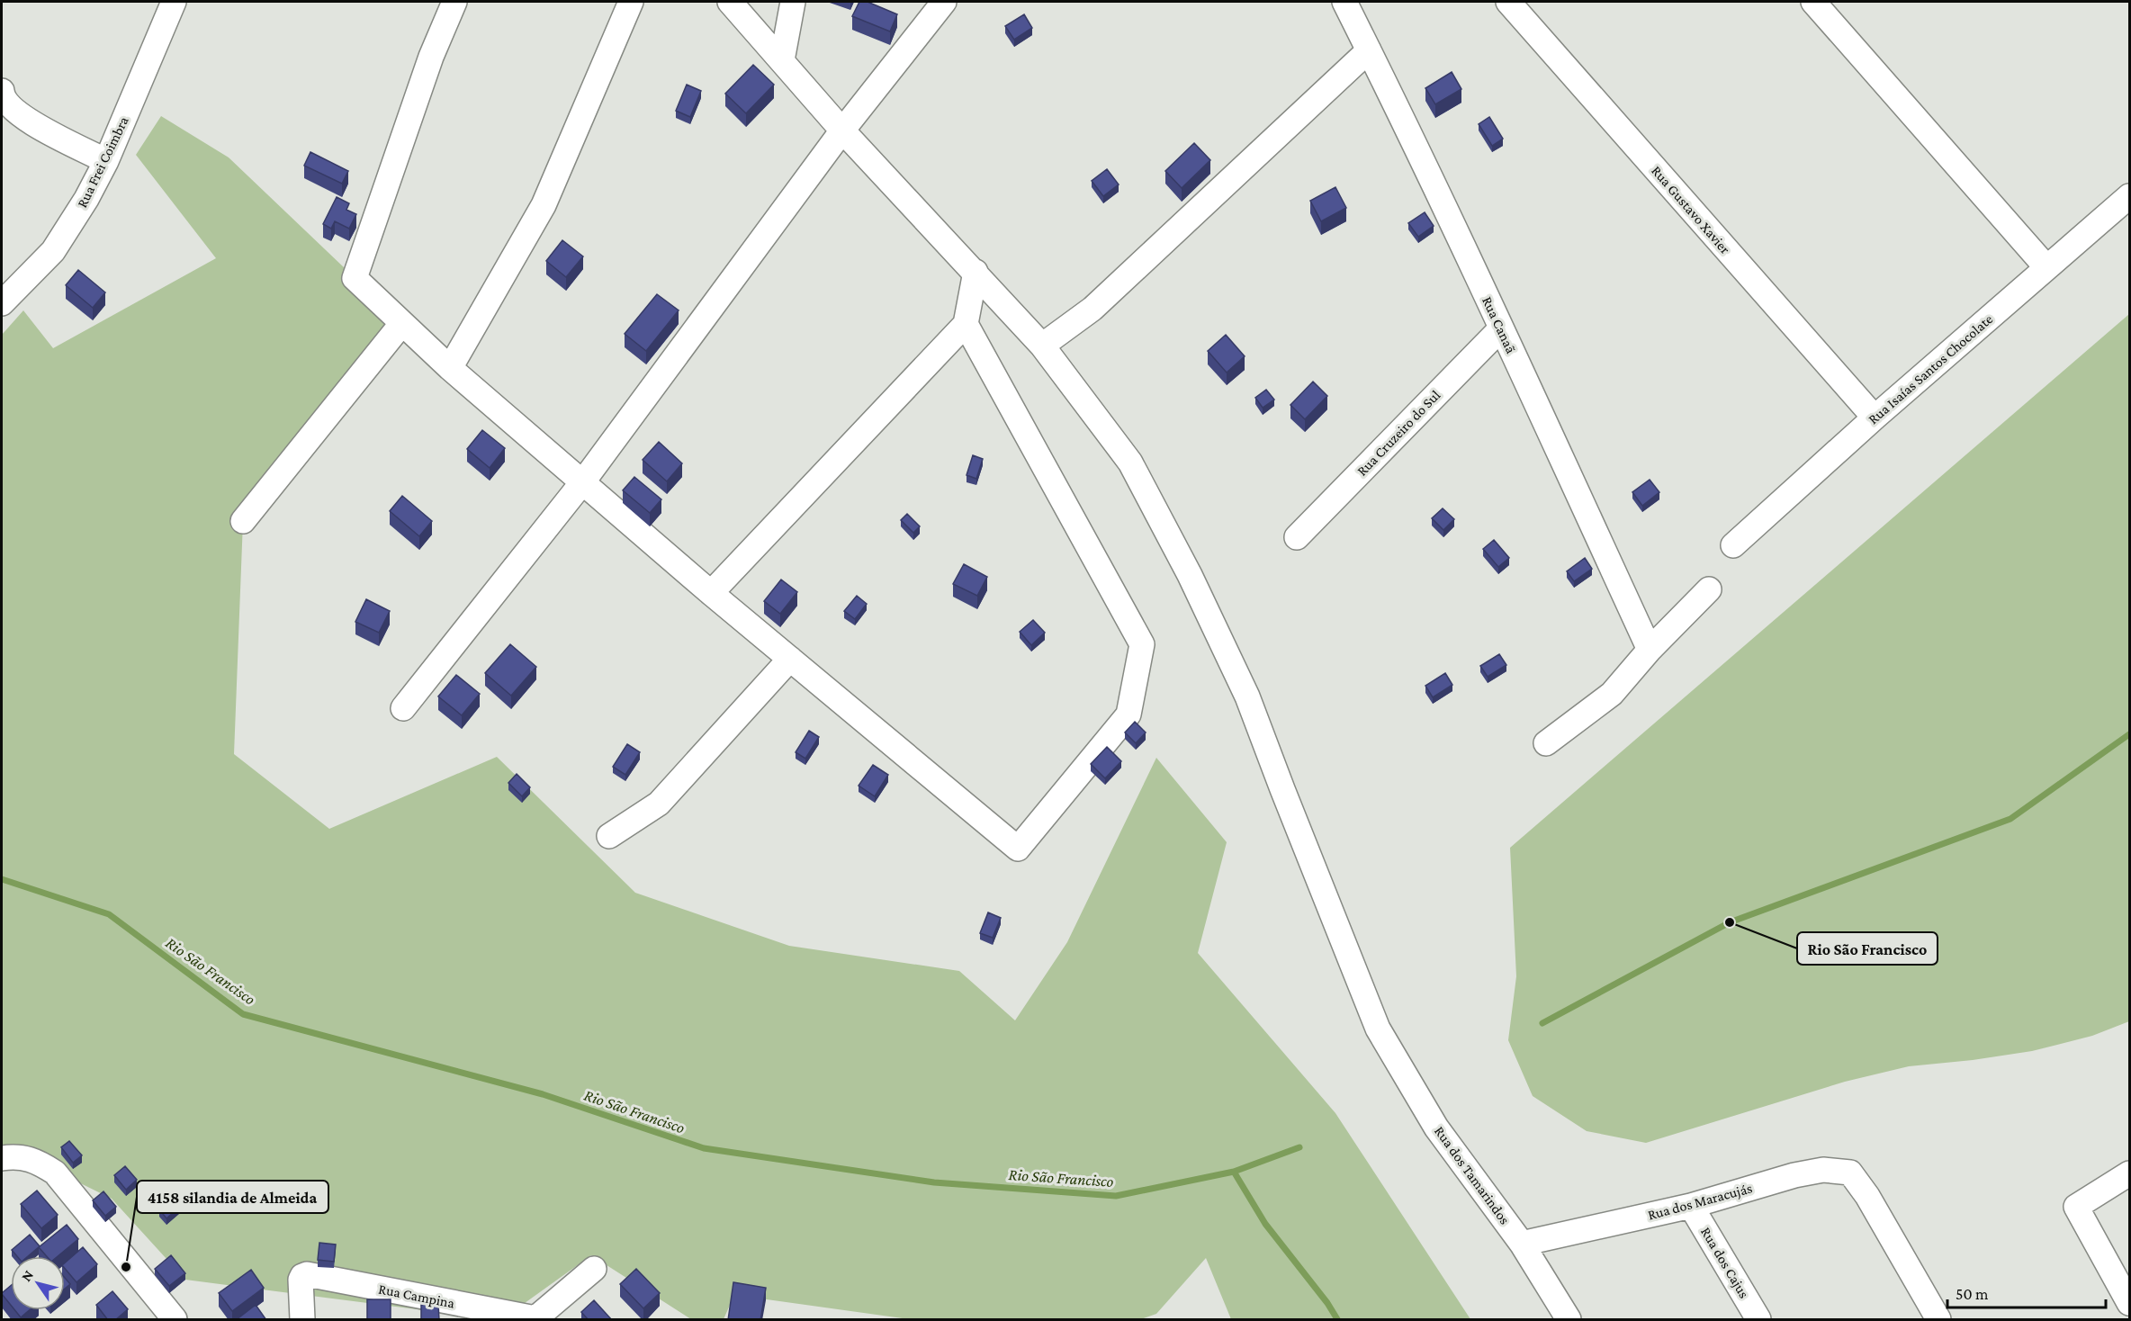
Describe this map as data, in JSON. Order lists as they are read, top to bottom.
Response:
{
  "streets": {
    "street": [
      "Rua Frei Coimbra",
      "Rua Gustavo Xavier",
      "Rua Canaã",
      "Rua Isaías Santos Chocolate",
      "Rua Cruzeiro do Sul",
      "Rua dos Tamarindos",
      "Rua dos Maracujás",
      "Rua dos Cajus",
      "Rua Campina"
    ]
  },
  "crossings": [
    ["Rua Gustavo Xavier", "Rua Isaías Santos Chocolate"],
    ["Rua Canaã", "Rua Cruzeiro do Sul"],
    ["Rua dos Tamarindos", "Rua dos Maracujás"],
    ["Rua dos Maracujás", "Rua dos Cajus"]
  ],
  "water": ["Rio São Francisco"],
  "places": ["Rio São Francisco", "4158 silandia de Almeida"],
  "scale_bar": "50 m",
  "north": "top left"
}
